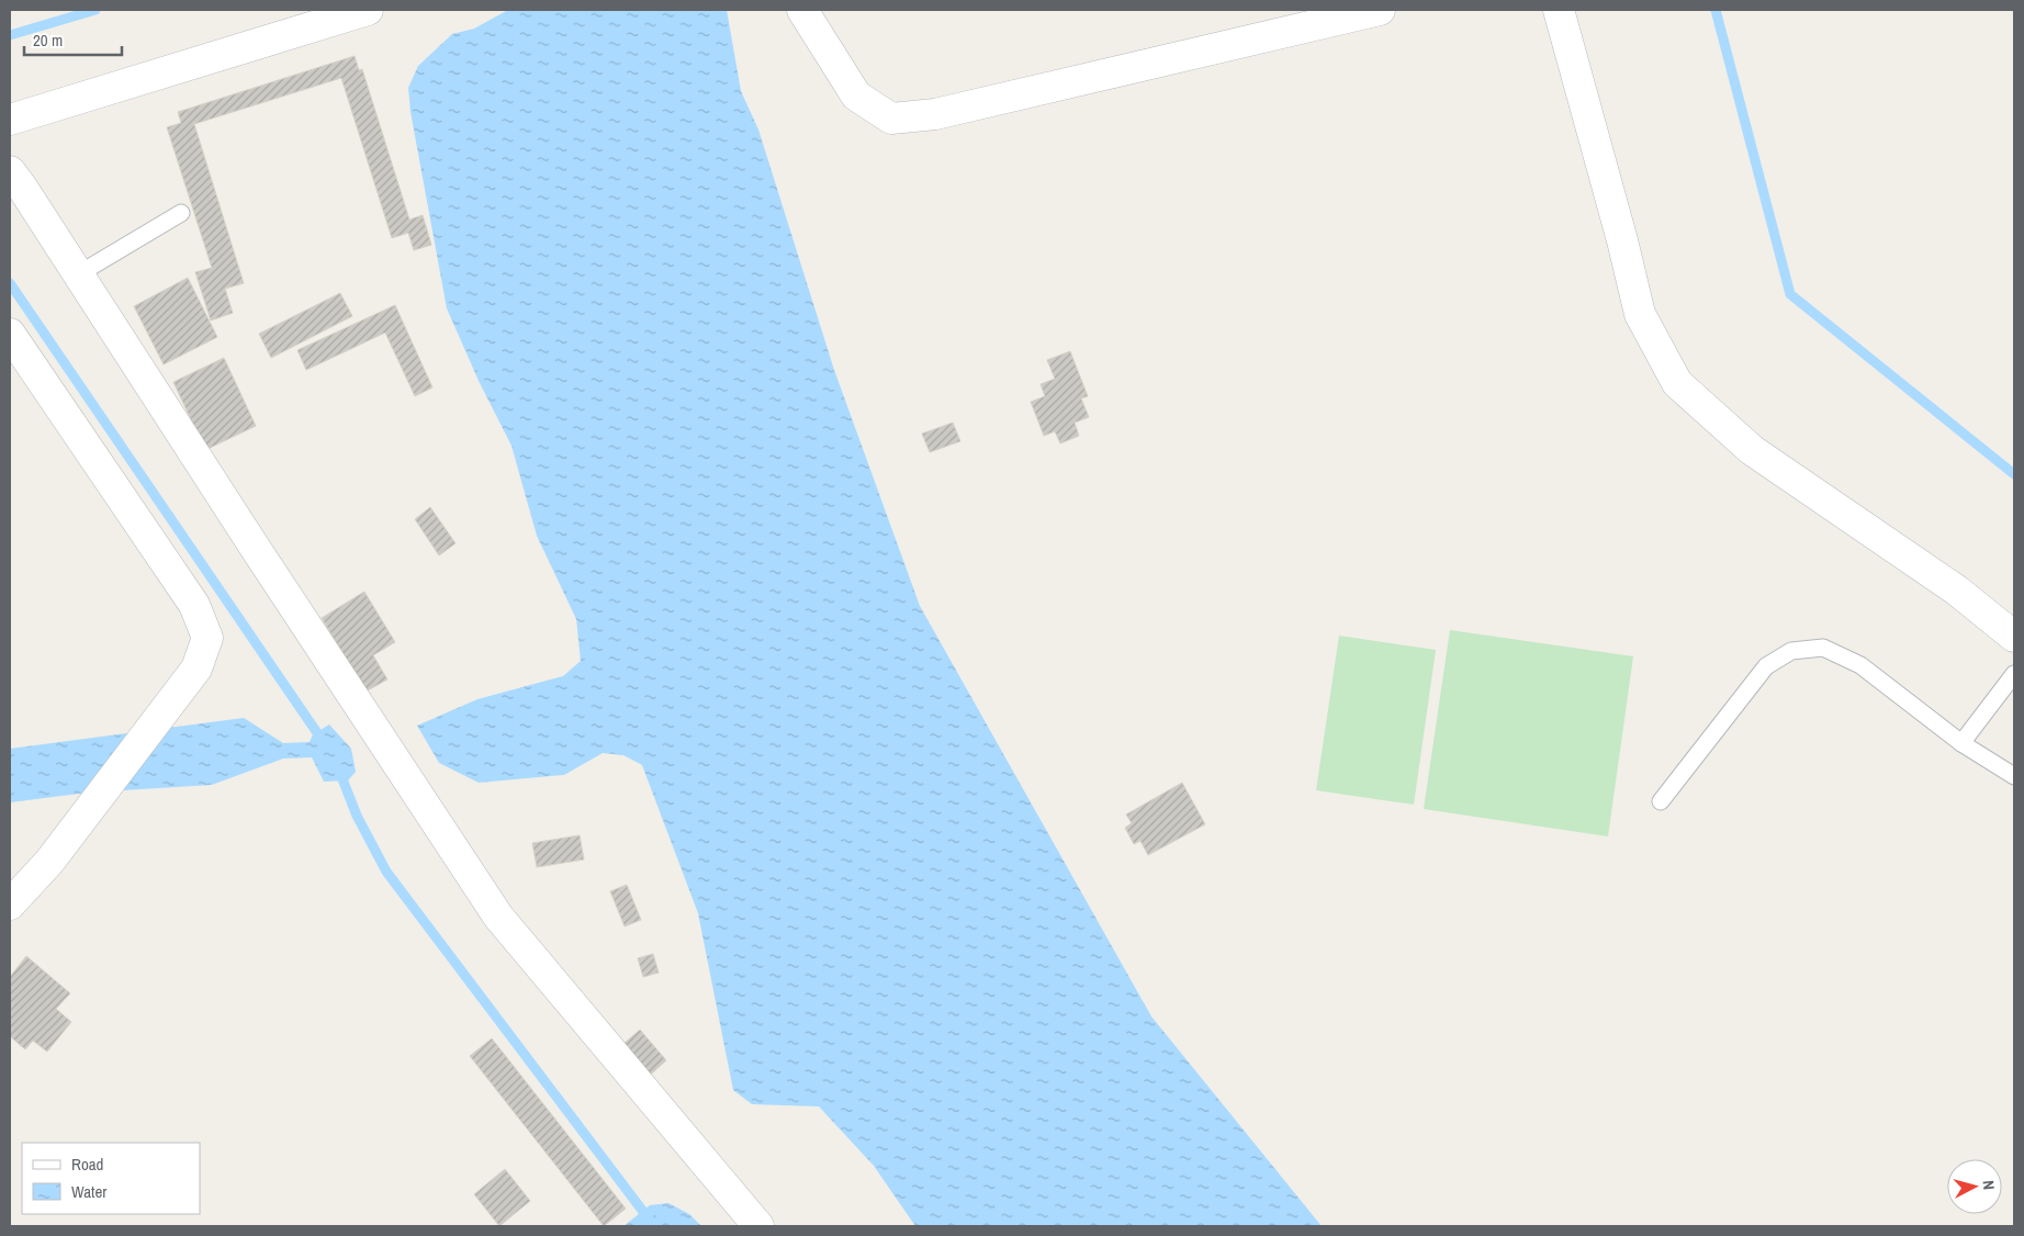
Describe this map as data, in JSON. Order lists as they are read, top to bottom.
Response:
{
  "legend": ["Road", "Water"],
  "scale_bar": "20 m",
  "north": "right"
}
